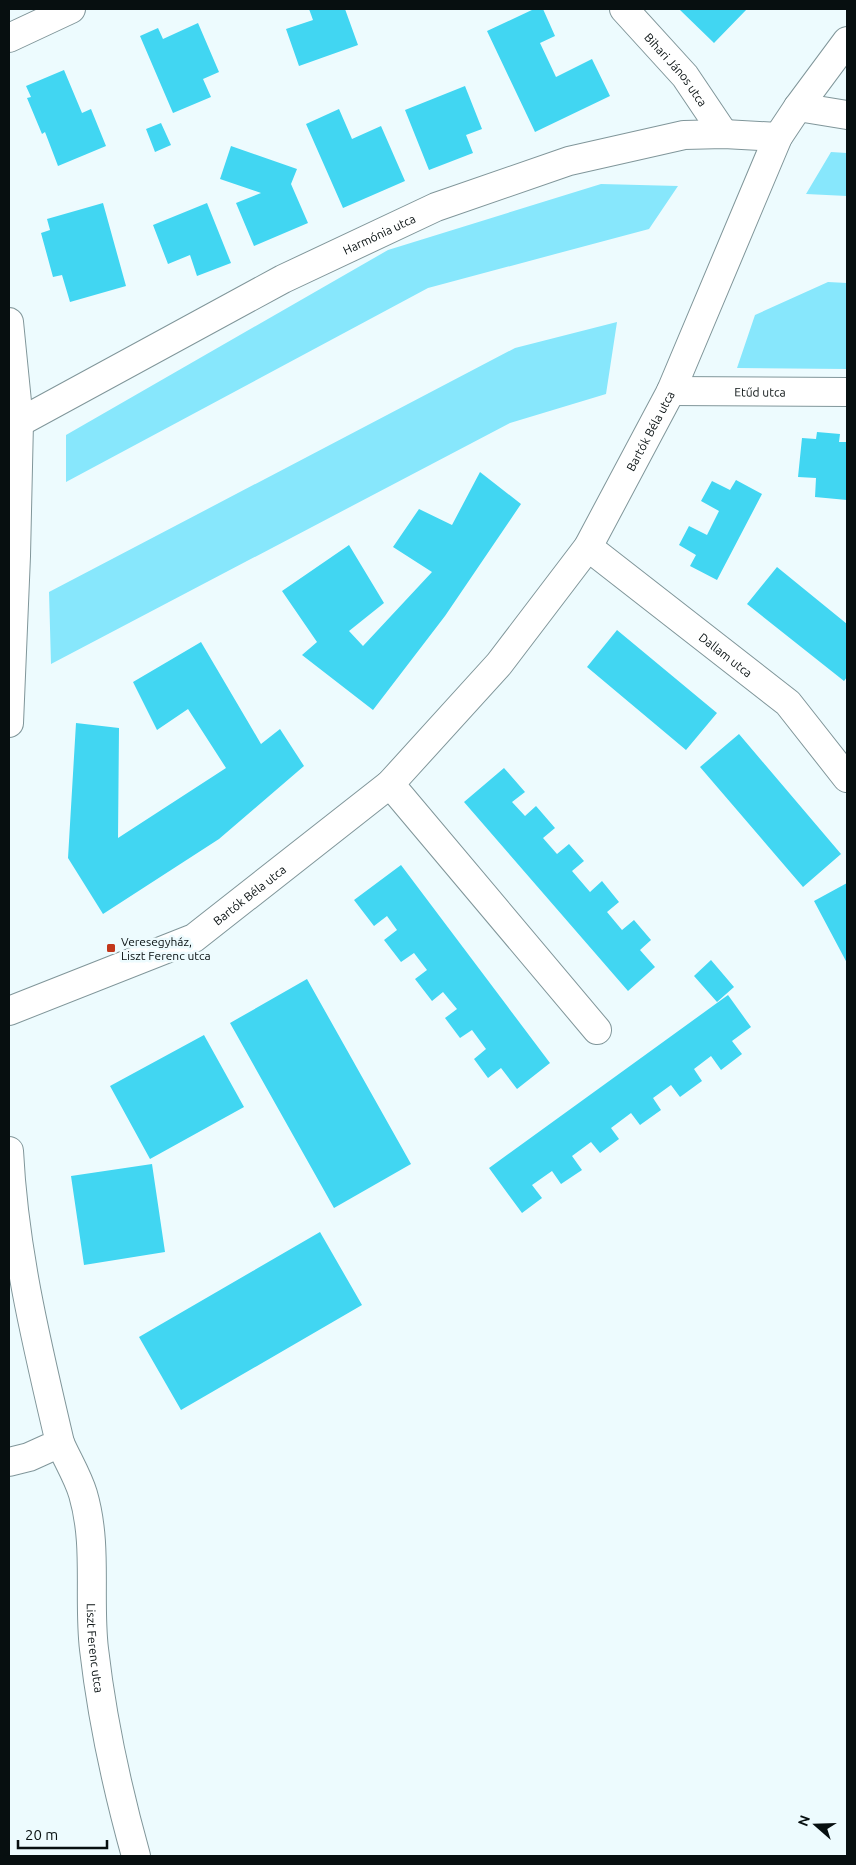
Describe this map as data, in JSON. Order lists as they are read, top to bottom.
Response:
{
  "streets": {
    "street": [
      "Bihari János utca",
      "Harmónia utca",
      "Etűd utca",
      "Bartók Béla utca",
      "Dallam utca",
      "Liszt Ferenc utca"
    ]
  },
  "crossings": [
    ["Bihari János utca", "Harmónia utca"],
    ["Harmónia utca", "Bartók Béla utca"],
    ["Etűd utca", "Bartók Béla utca"],
    ["Bartók Béla utca", "Dallam utca"]
  ],
  "places": {
    "transit": ["Veresegyház, Liszt Ferenc utca"]
  },
  "scale_bar": "20 m",
  "north": "left"
}
